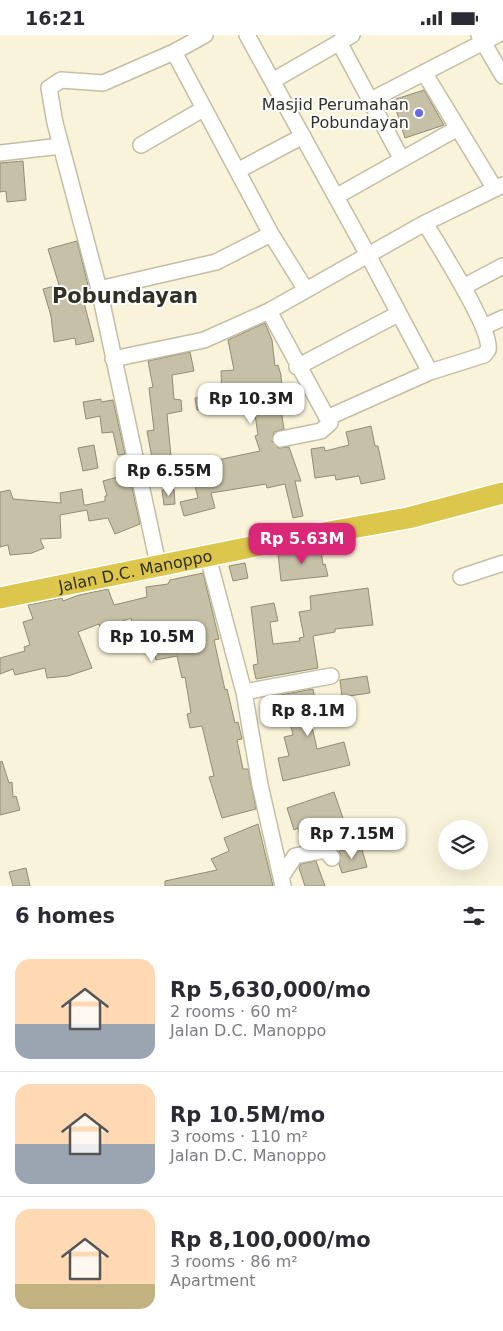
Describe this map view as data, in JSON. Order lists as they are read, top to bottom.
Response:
{
  "streets": {
    "highway": ["Jalan D.C. Manoppo"]
  },
  "districts": ["Pobundayan"],
  "places": ["Masjid Perumahan Pobundayan"],
  "page": {
    "status": "16:21",
    "price": [
      "Rp 10.3M",
      "Rp 6.55M",
      "Rp 5.63M",
      "Rp 10.5M",
      "Rp 8.1M",
      "Rp 7.15M"
    ],
    "heading": "6 homes",
    "list": [
      {
        "name": "Rp 5,630,000/mo",
        "note": "2 rooms · 60 m² · Jalan D.C. Manoppo"
      },
      {
        "name": "Rp 10.5M/mo",
        "note": "3 rooms · 110 m² · Jalan D.C. Manoppo"
      },
      {
        "name": "Rp 8,100,000/mo",
        "note": "3 rooms · 86 m² · Apartment"
      }
    ]
  }
}
